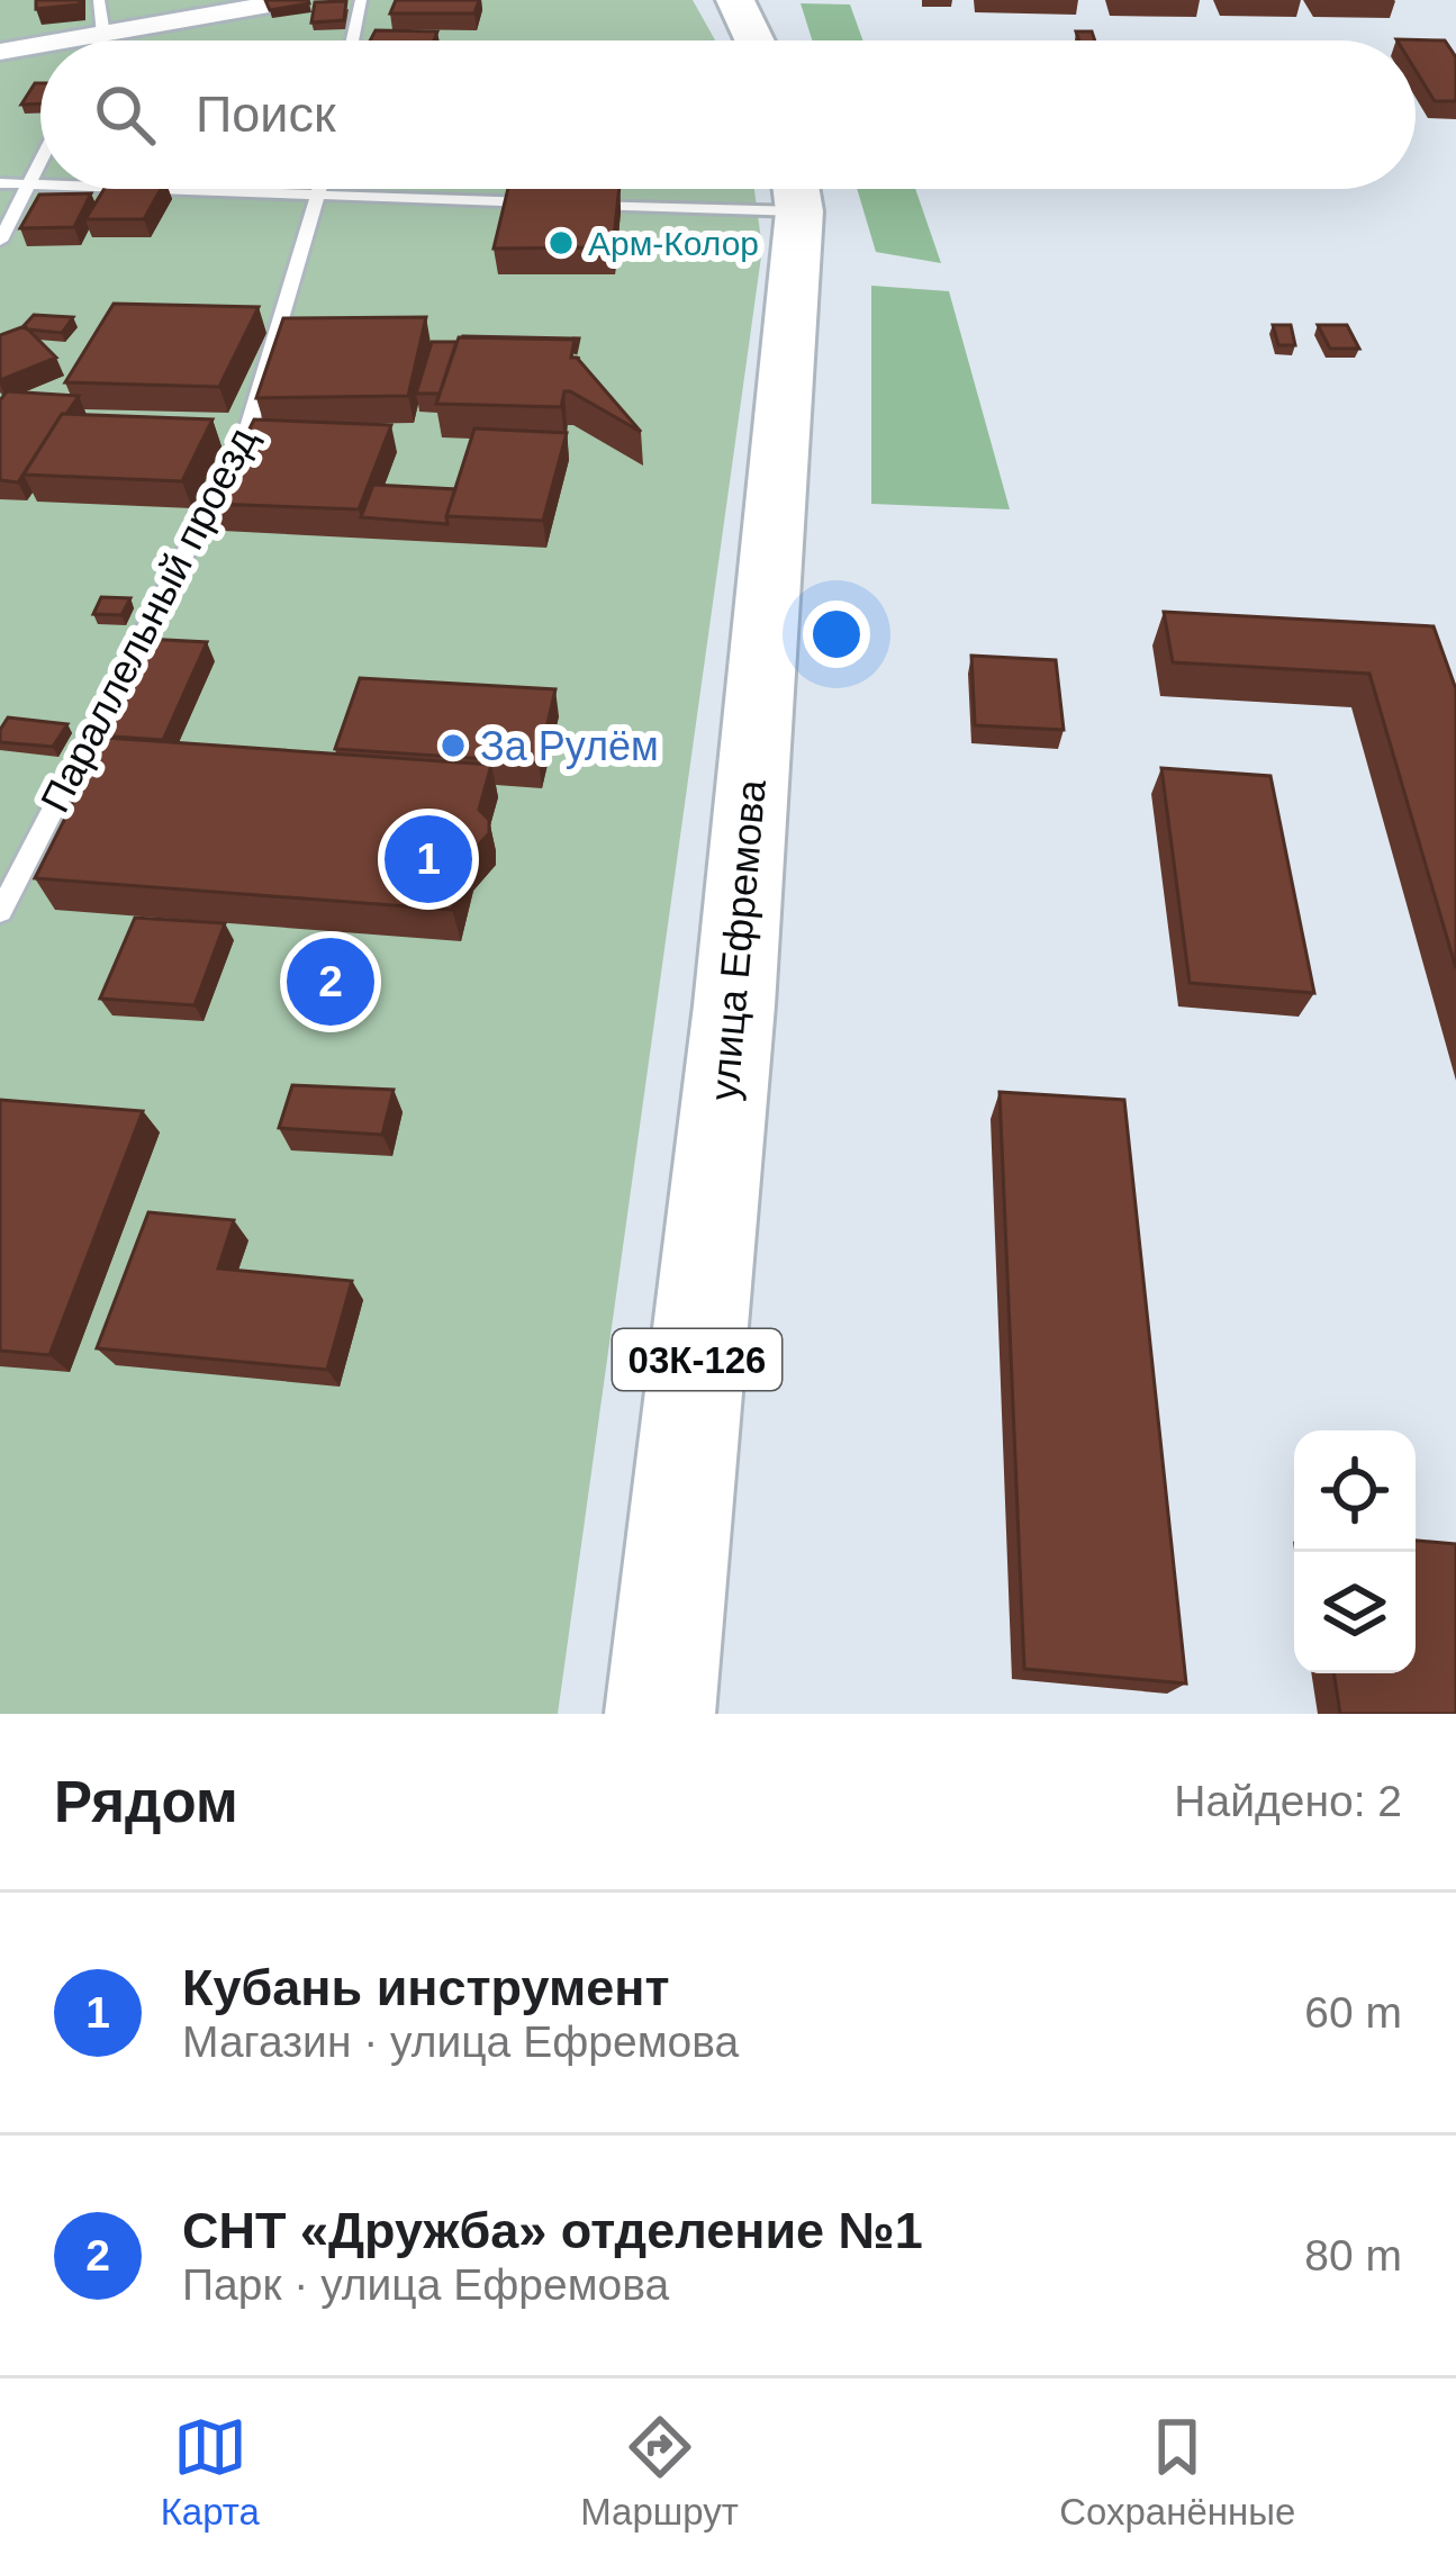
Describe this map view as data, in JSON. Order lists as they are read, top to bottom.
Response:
{
  "streets": {
    "main road": ["улица Ефремова", "03К-126"],
    "lane": ["Параллельный проезд"]
  },
  "places": ["Арм-Колор", "За Рулём"],
  "page": {
    "search": "Поиск",
    "pins": ["1", "2"],
    "heading": ["Рядом", "Найдено: 2"],
    "list": [
      {
        "mark": "1",
        "name": "Кубань инструмент",
        "note": "Магазин · улица Ефремова",
        "value": "60 m"
      },
      {
        "mark": "2",
        "name": "СНТ «Дружба» отделение №1",
        "note": "Парк · улица Ефремова",
        "value": "80 m"
      }
    ],
    "nav": ["Карта", "Маршрут", "Сохранённые"]
  }
}
